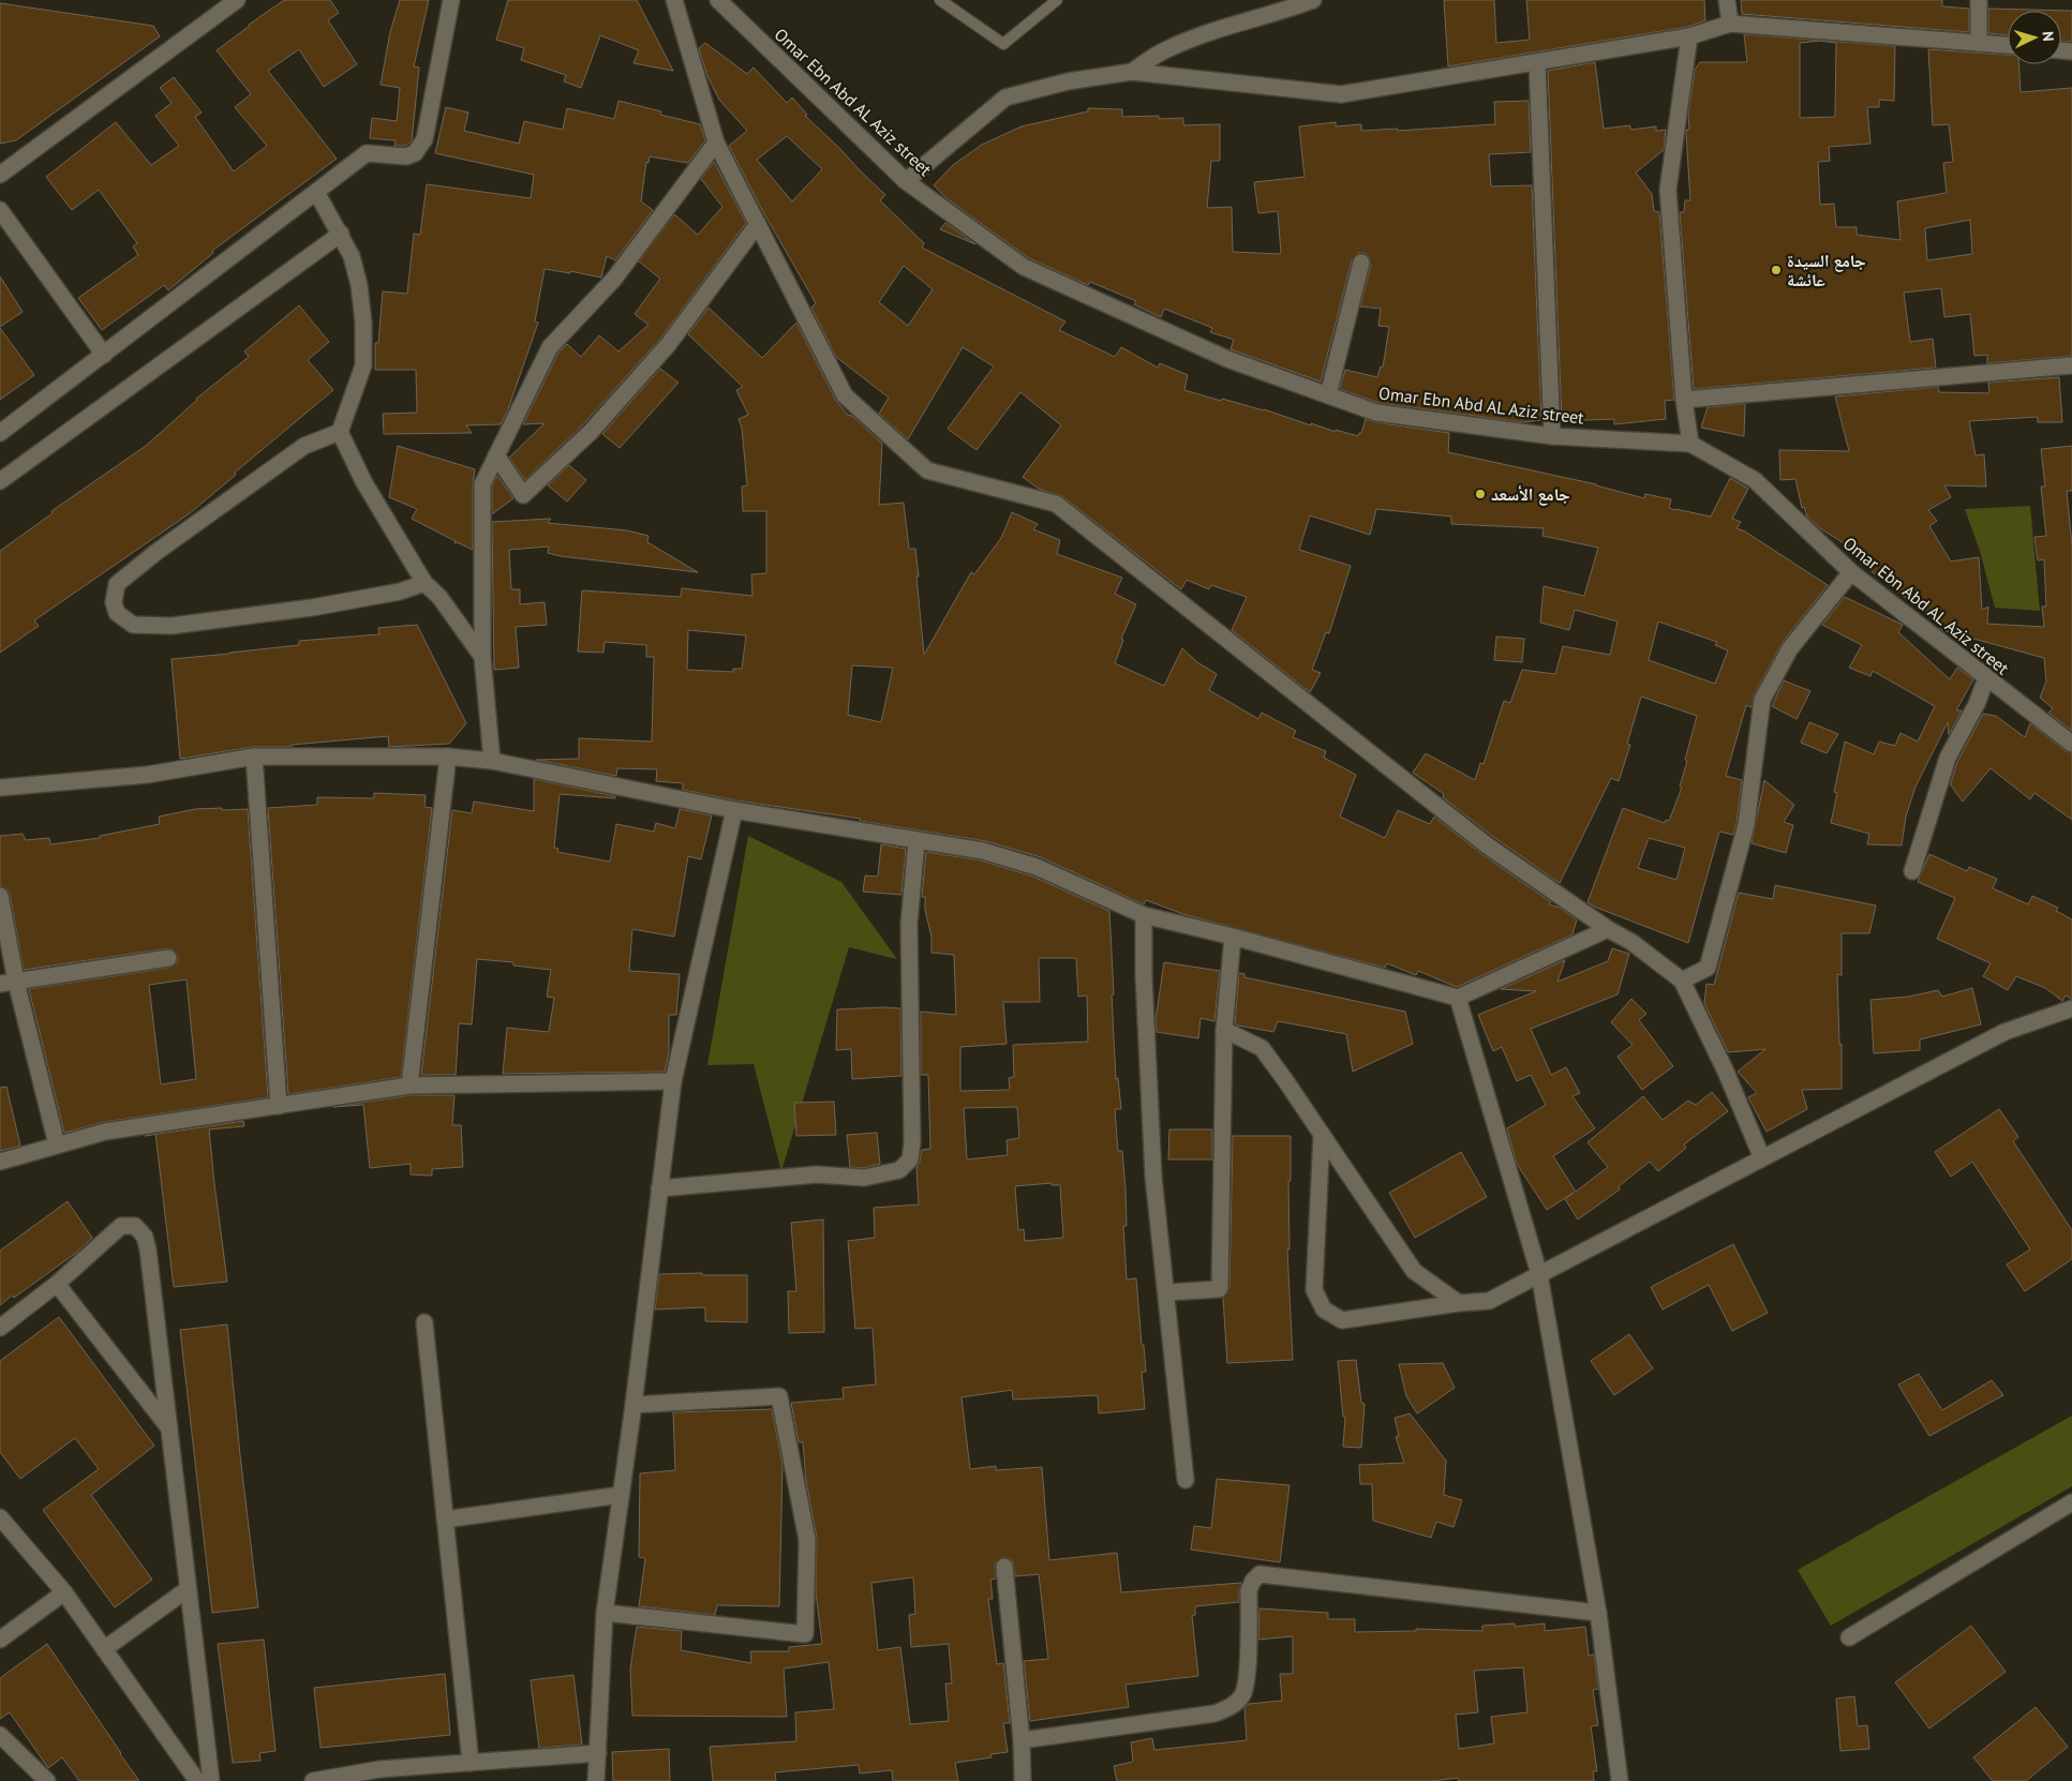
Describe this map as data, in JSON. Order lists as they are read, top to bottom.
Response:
{
  "streets": {
    "street": ["Omar Ebn Abd AL Aziz street"]
  },
  "places": ["جامع السيدة عائشة", "جامع الأسعد"],
  "north": "right"
}
